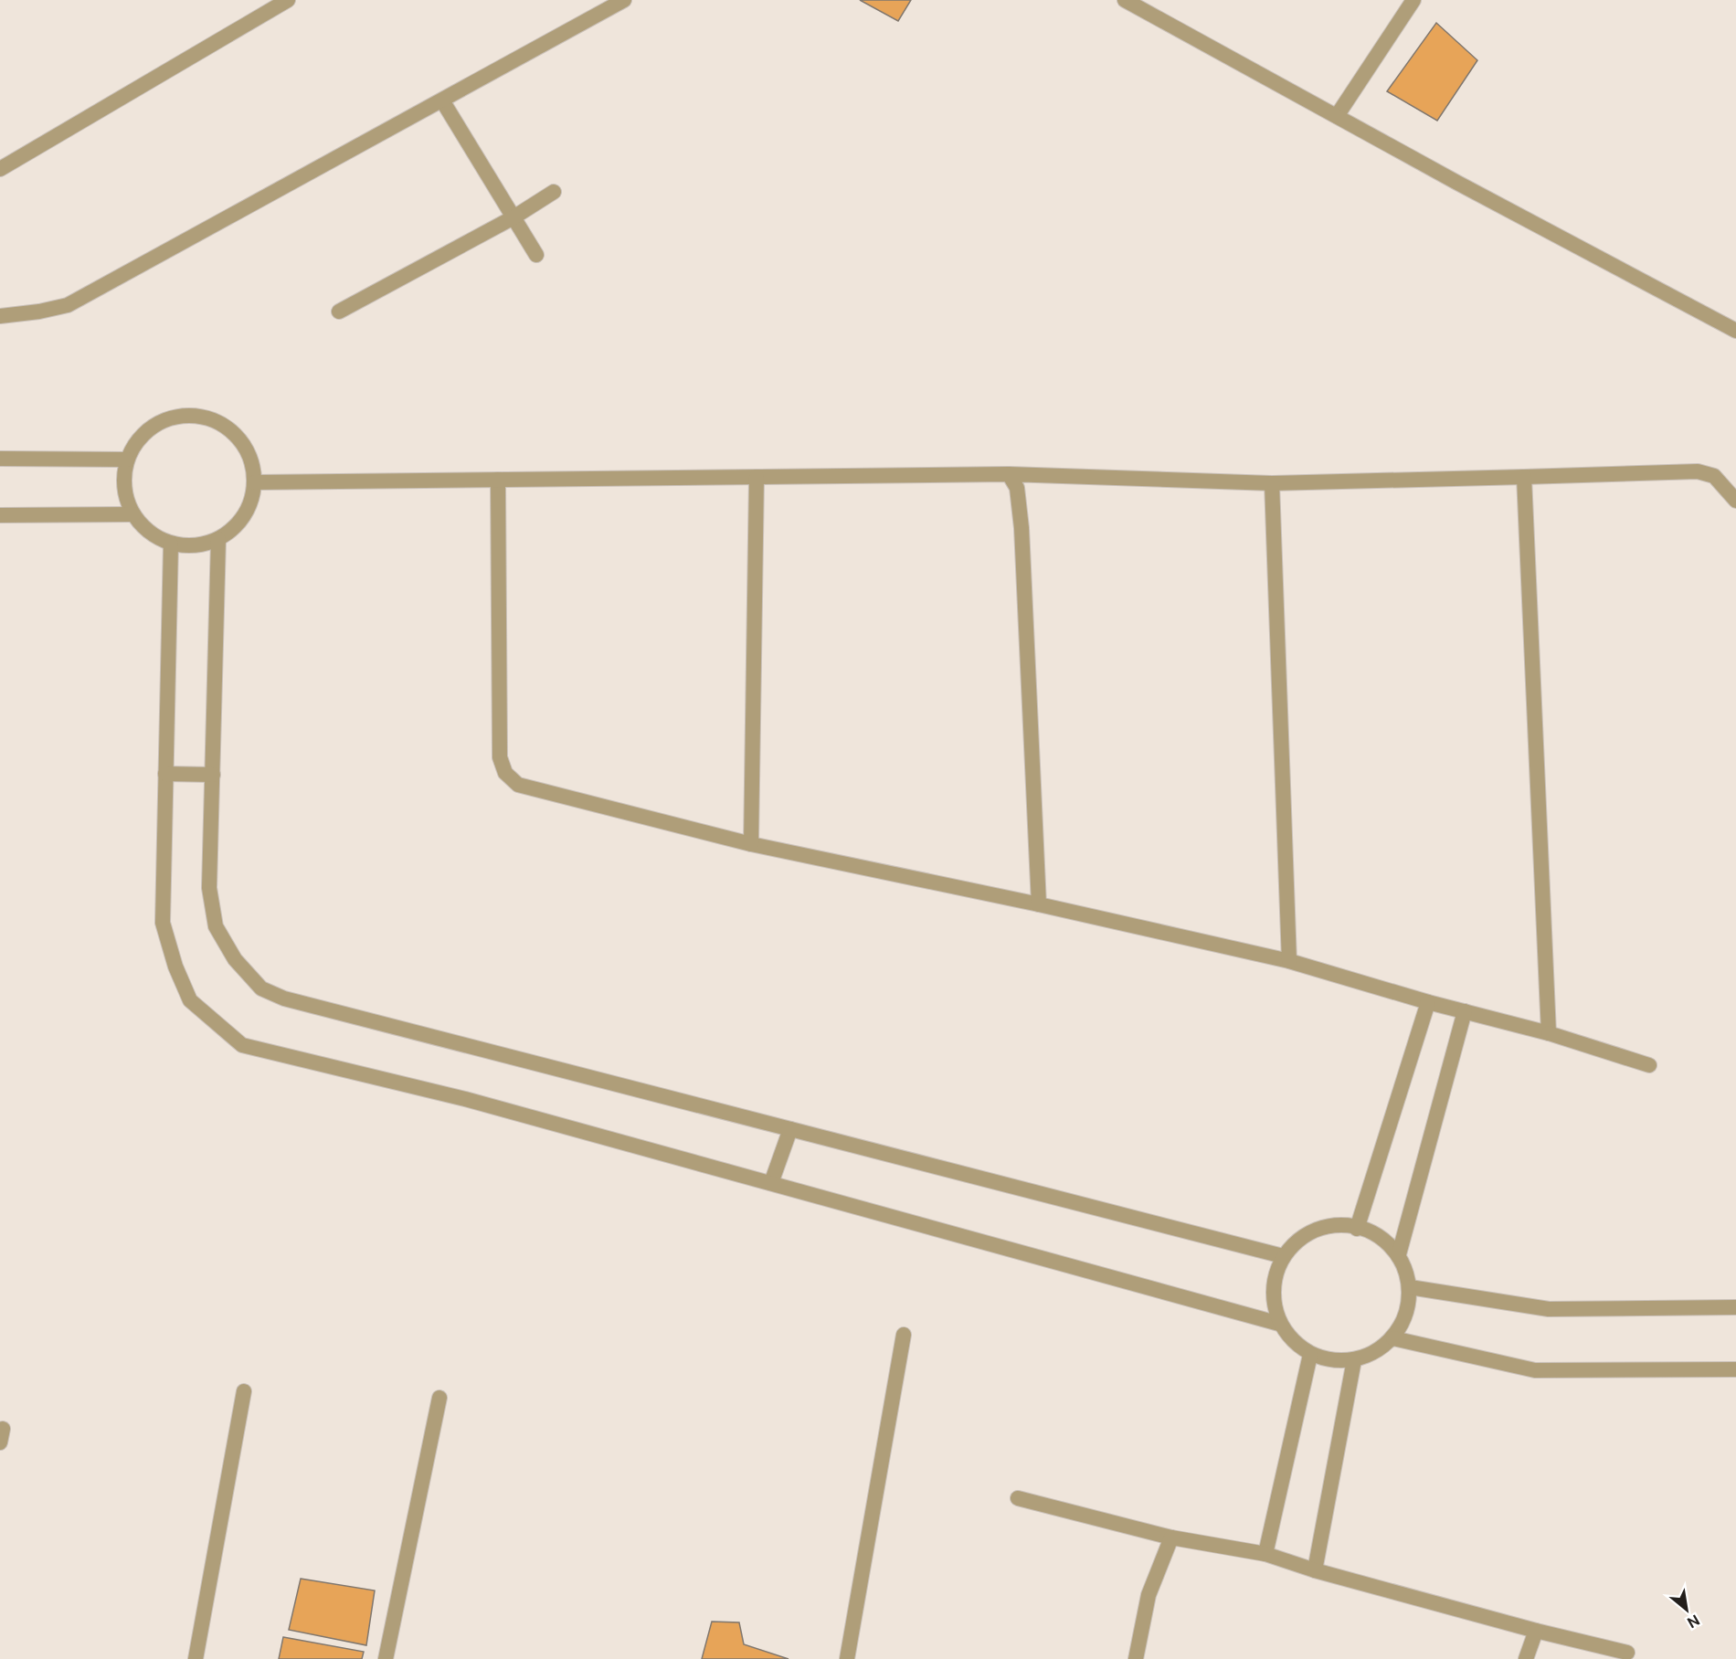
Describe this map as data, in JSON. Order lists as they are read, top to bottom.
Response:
{
  "north": "bottom right"
}
